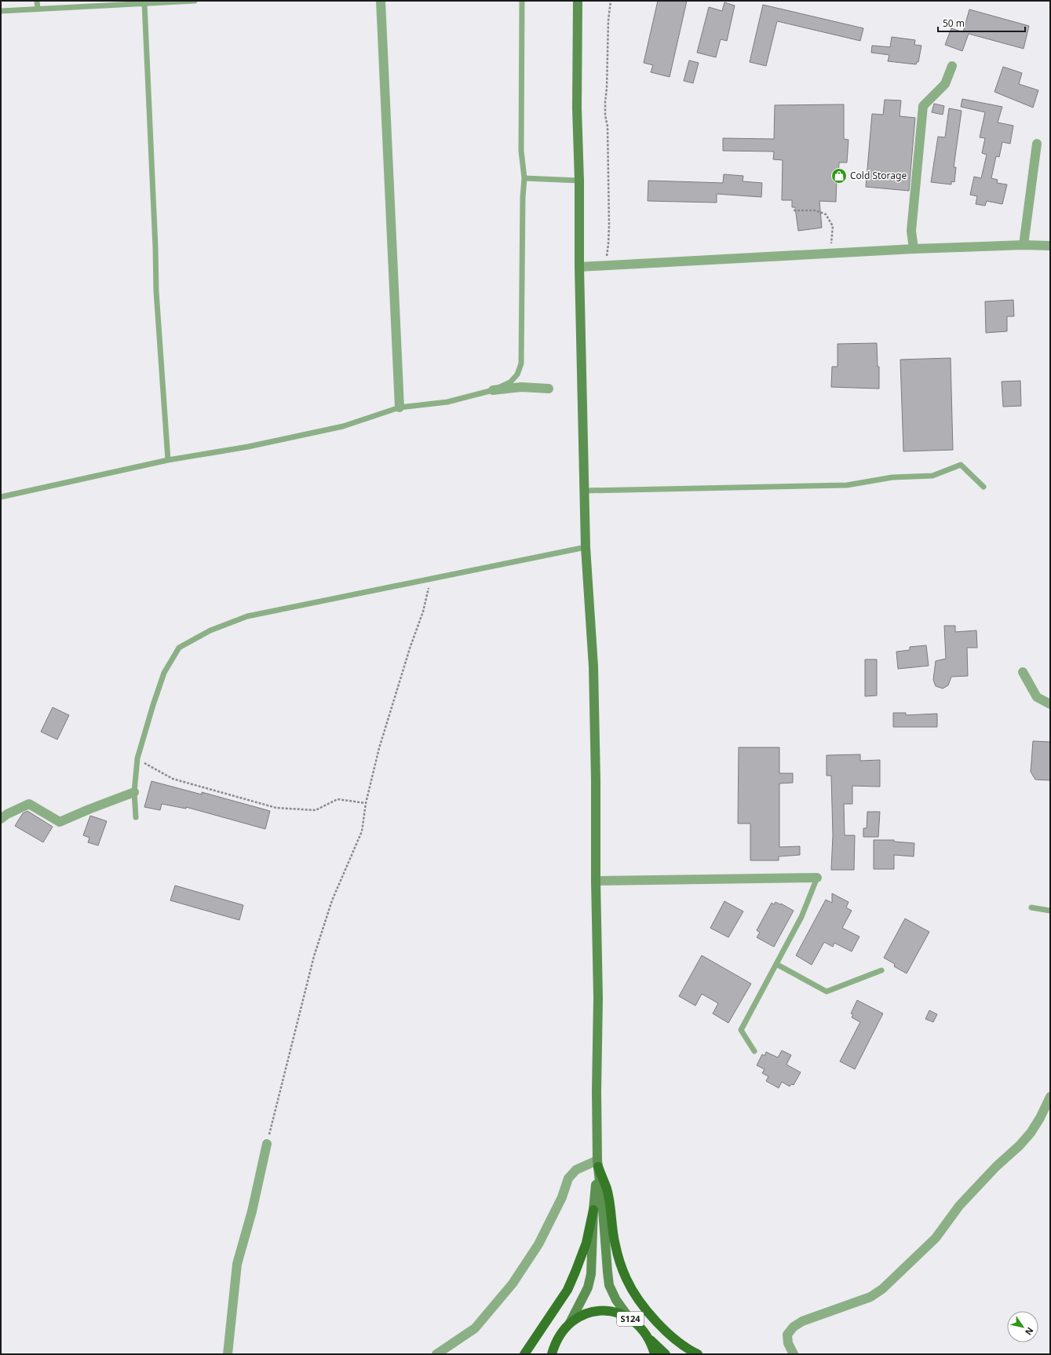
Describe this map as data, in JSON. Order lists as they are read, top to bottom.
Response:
{
  "streets": {
    "main road": ["S124"]
  },
  "places": {
    "shop": ["Cold Storage"]
  },
  "scale_bar": "50 m",
  "north": "bottom right"
}
